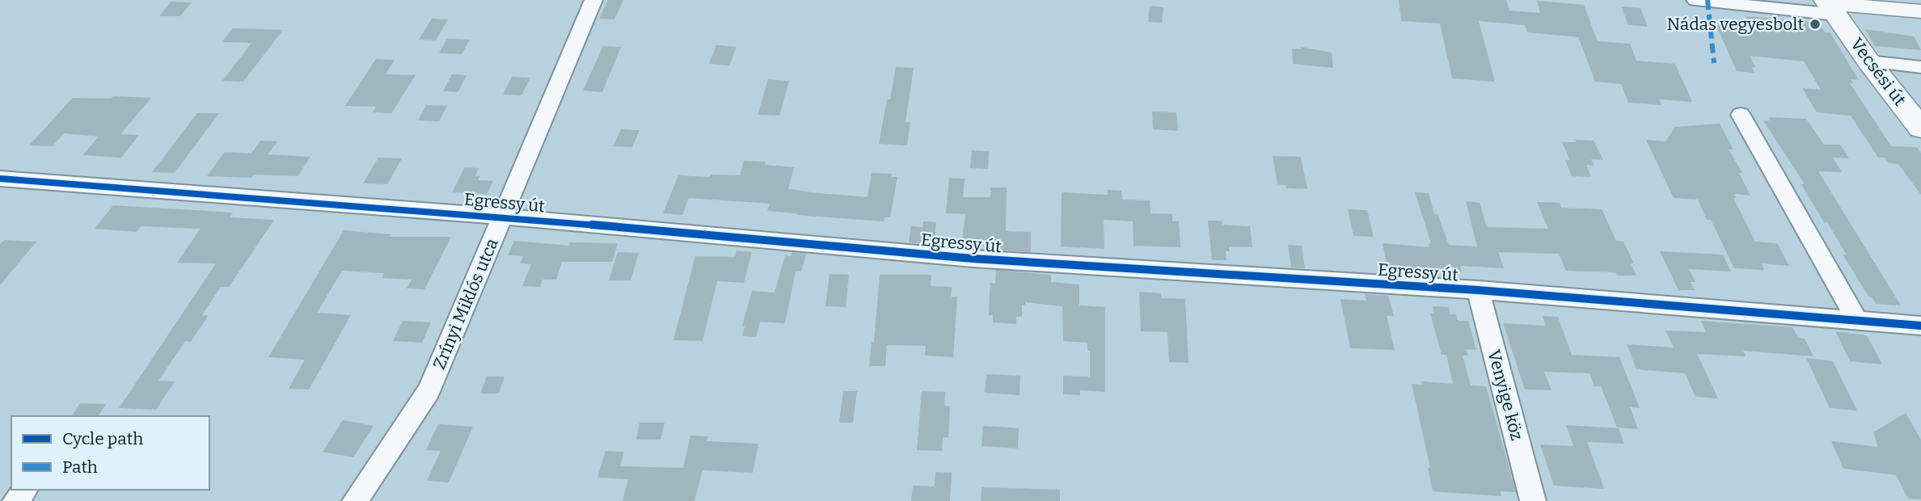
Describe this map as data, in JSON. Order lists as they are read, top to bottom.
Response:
{
  "streets": {
    "main road": ["Vecsési út"],
    "street": ["Egressy út", "Zrínyi Miklós utca", "Venyige köz"]
  },
  "crossings": [
    ["Egressy út", "Zrínyi Miklós utca"],
    ["Egressy út", "Venyige köz"]
  ],
  "places": ["Nádas vegyesbolt"],
  "legend": ["Cycle path", "Path"]
}
